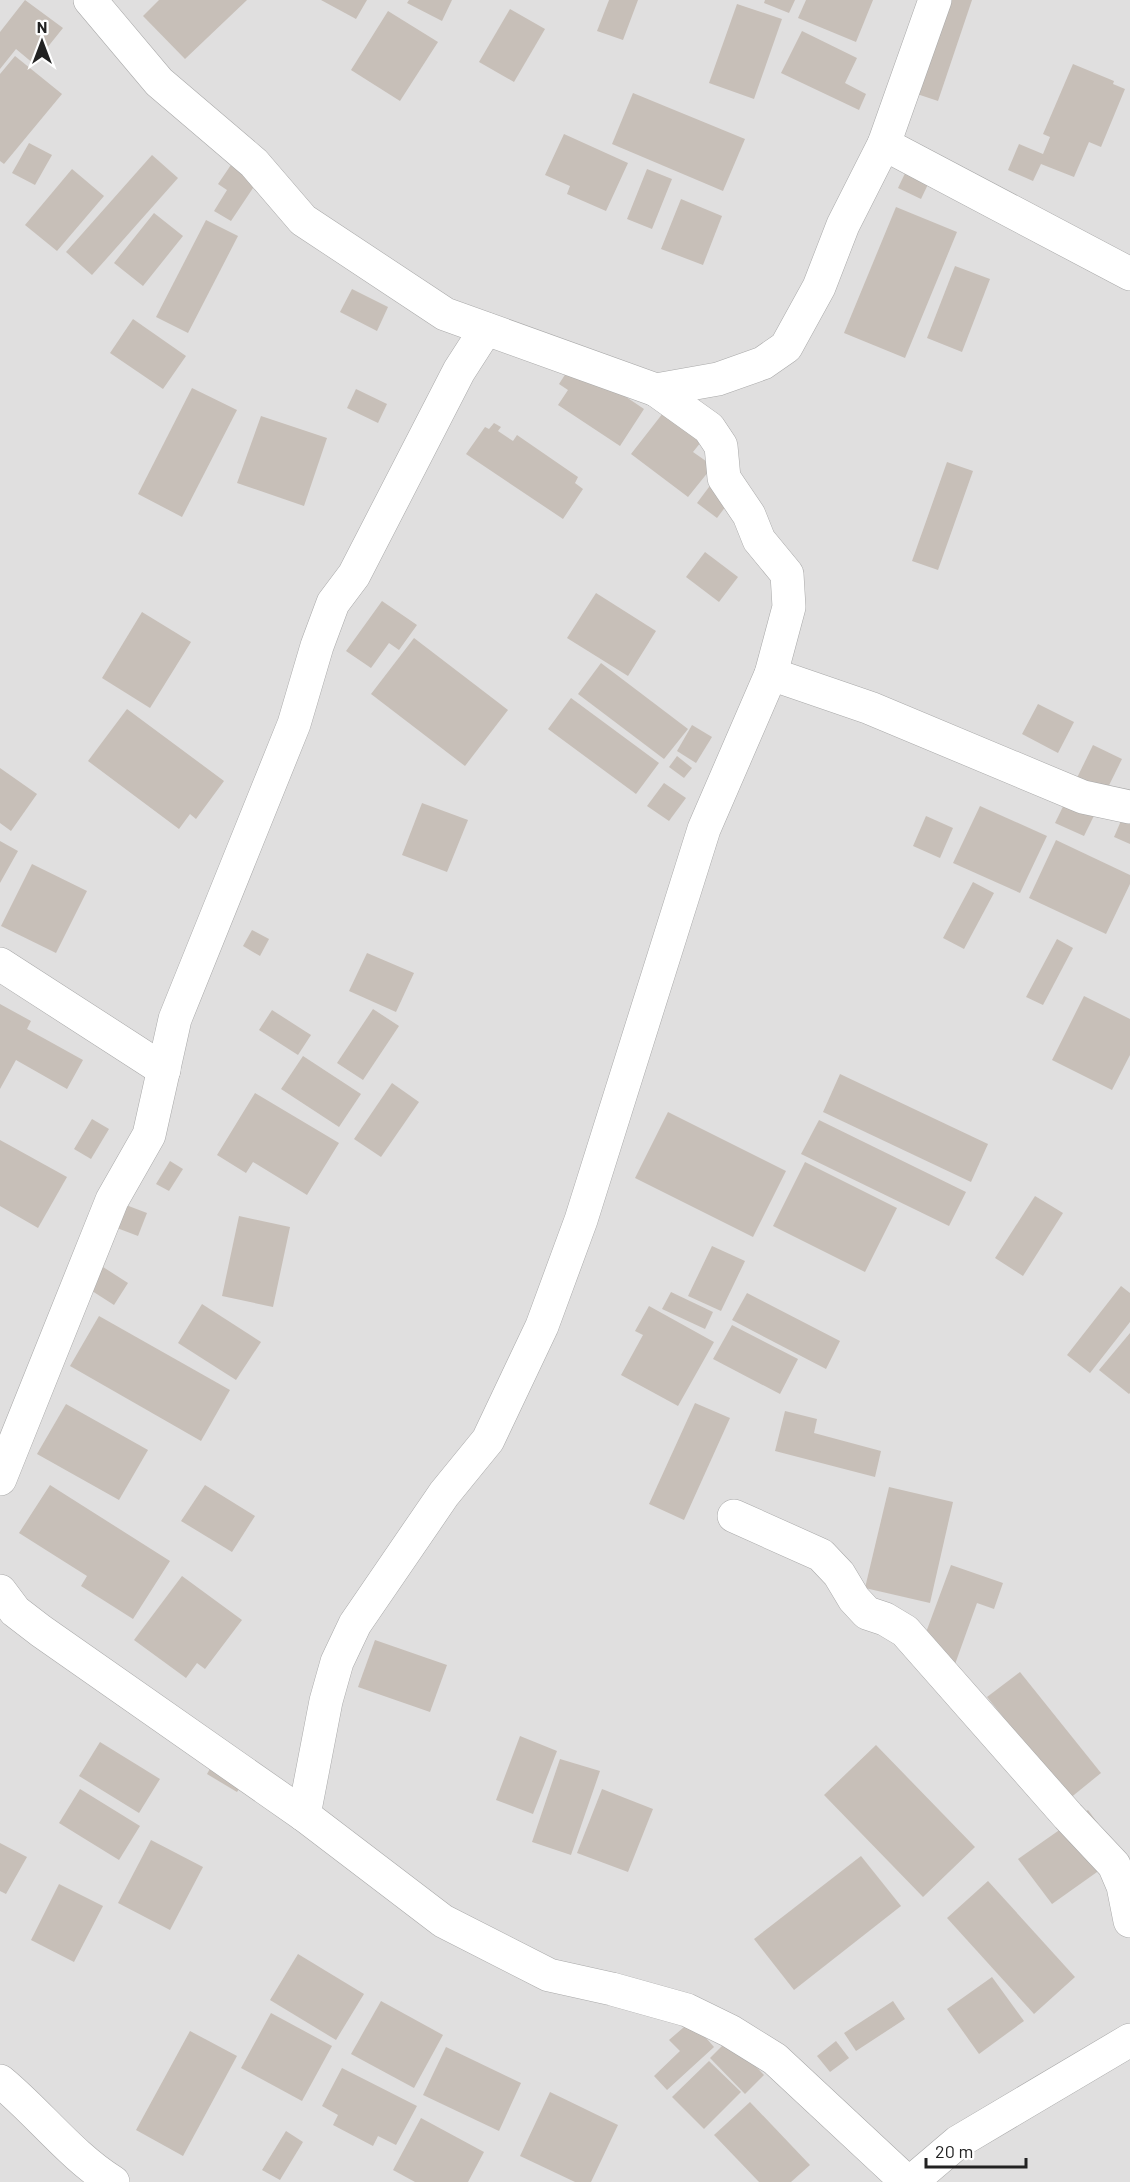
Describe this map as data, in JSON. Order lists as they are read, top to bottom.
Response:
{
  "scale_bar": "20 m",
  "north": "top"
}
